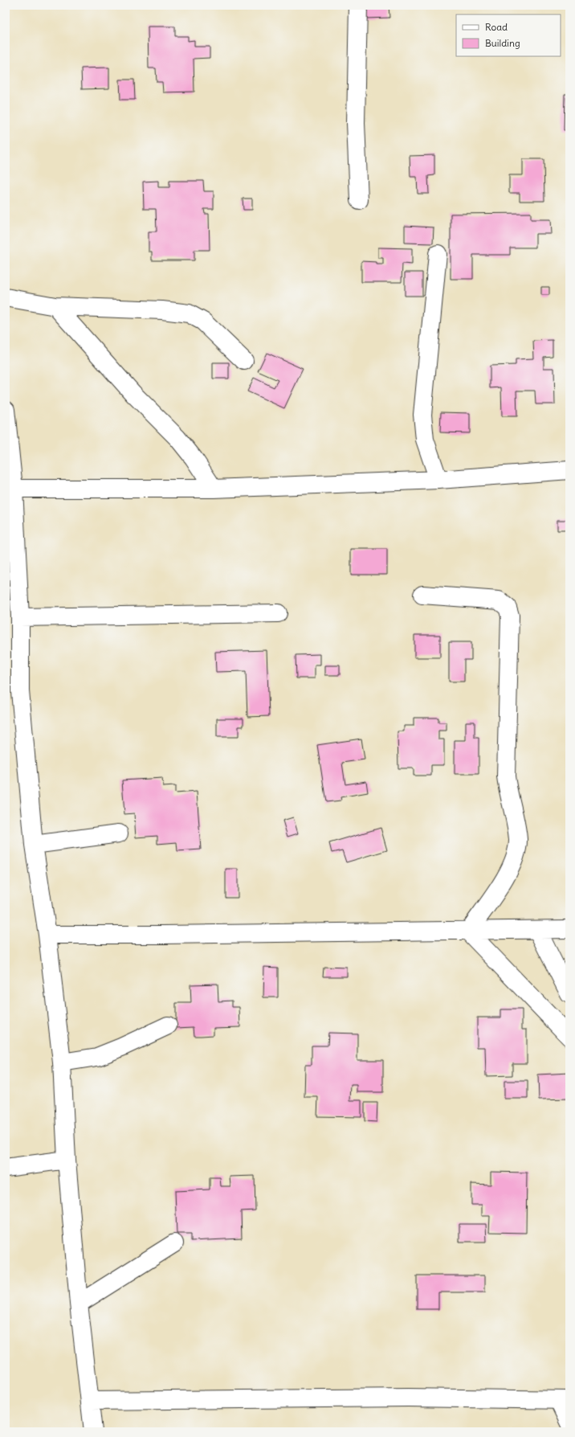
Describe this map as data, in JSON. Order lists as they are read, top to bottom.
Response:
{
  "legend": ["Road", "Building"]
}
